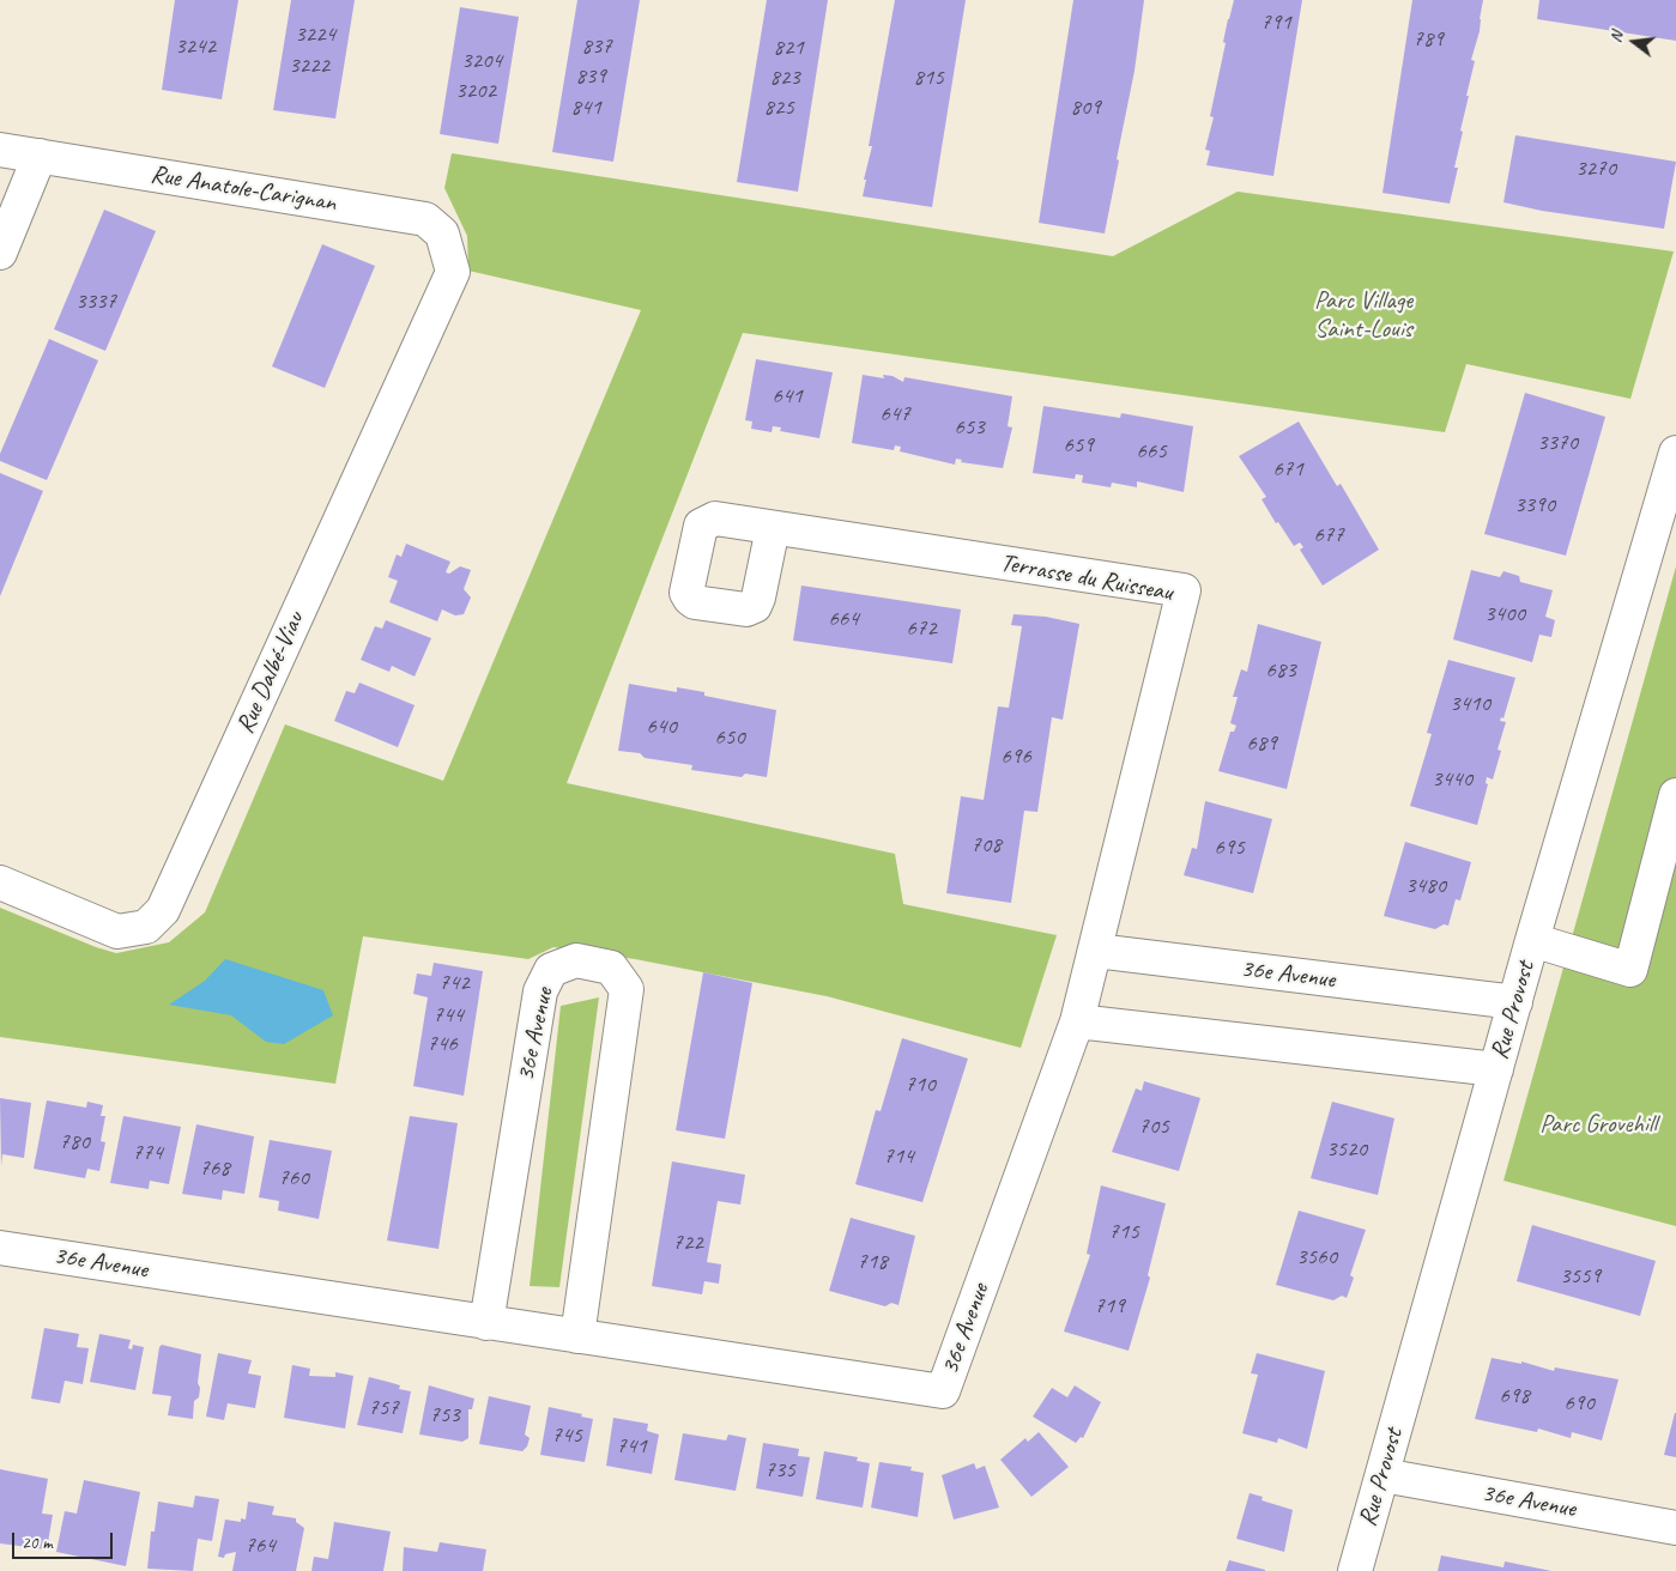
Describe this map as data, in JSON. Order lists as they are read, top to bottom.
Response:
{
  "streets": {
    "street": [
      "Rue Anatole-Carignan",
      "Terrasse du Ruisseau",
      "Rue Dalbé-Viau",
      "36e Avenue",
      "Rue Provost"
    ]
  },
  "crossings": [
    ["Rue Anatole-Carignan", "Rue Dalbé-Viau"],
    ["Terrasse du Ruisseau", "36e Avenue"],
    ["36e Avenue", "Rue Provost"]
  ],
  "parks": ["Parc Village Saint-Louis", "Parc Grovehill"],
  "house_numbers": [
    "791",
    "3224",
    "789",
    "3242",
    "837",
    "821",
    "3204",
    "3222",
    "839",
    "823",
    "815",
    "3202",
    "841",
    "825",
    "809",
    "3270",
    "3337",
    "641",
    "647",
    "653",
    "3370",
    "659",
    "665",
    "671",
    "3390",
    "677",
    "3400",
    "664",
    "672",
    "683",
    "3410",
    "640",
    "650",
    "689",
    "696",
    "3440",
    "708",
    "695",
    "3480",
    "742",
    "744",
    "746",
    "710",
    "705",
    "780",
    "3520",
    "774",
    "714",
    "768",
    "760",
    "715",
    "722",
    "3560",
    "718",
    "3559",
    "719",
    "698",
    "690",
    "757",
    "753",
    "745",
    "741",
    "735",
    "764"
  ],
  "scale_bar": "20 m",
  "north": "left"
}
